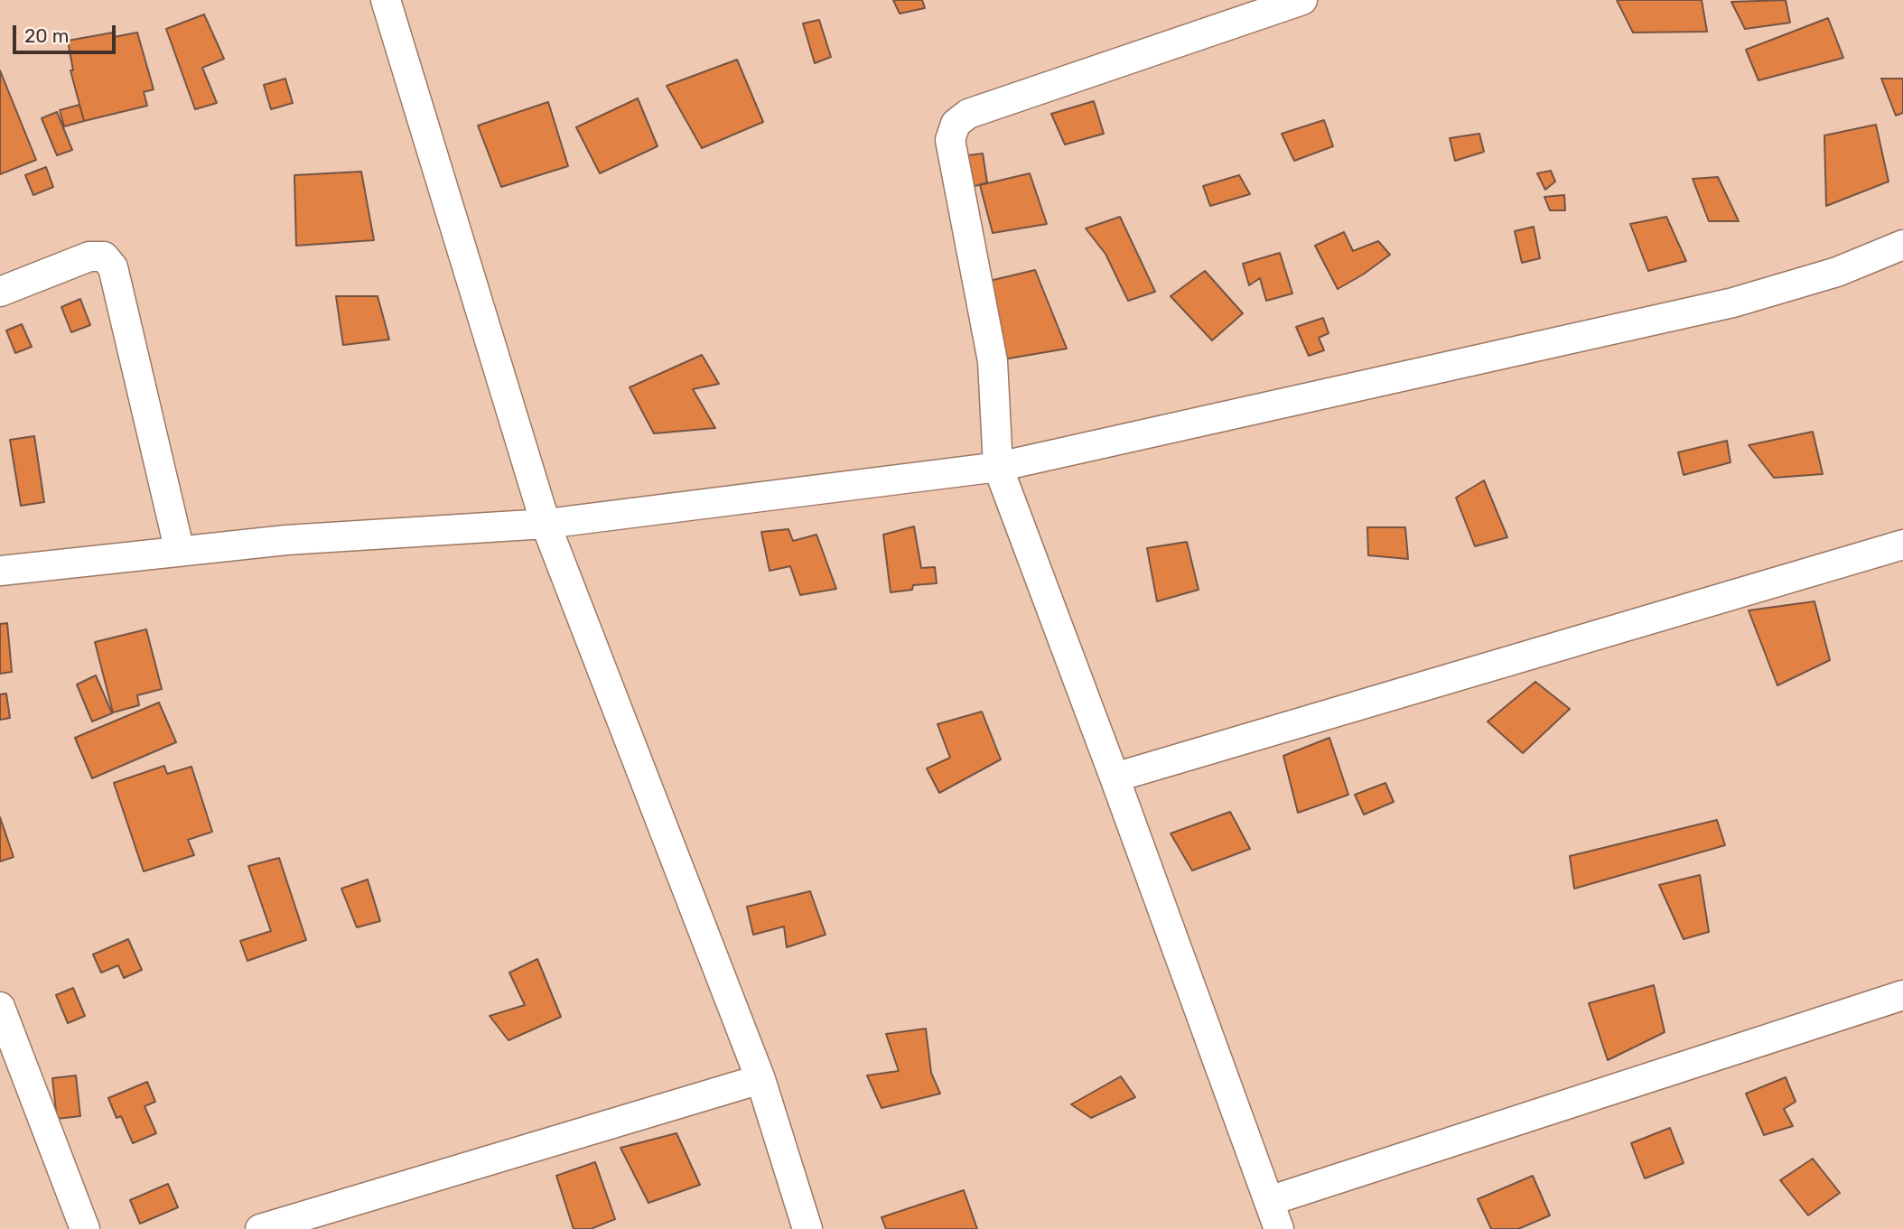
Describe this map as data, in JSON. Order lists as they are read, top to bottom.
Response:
{
  "scale_bar": "20 m"
}
